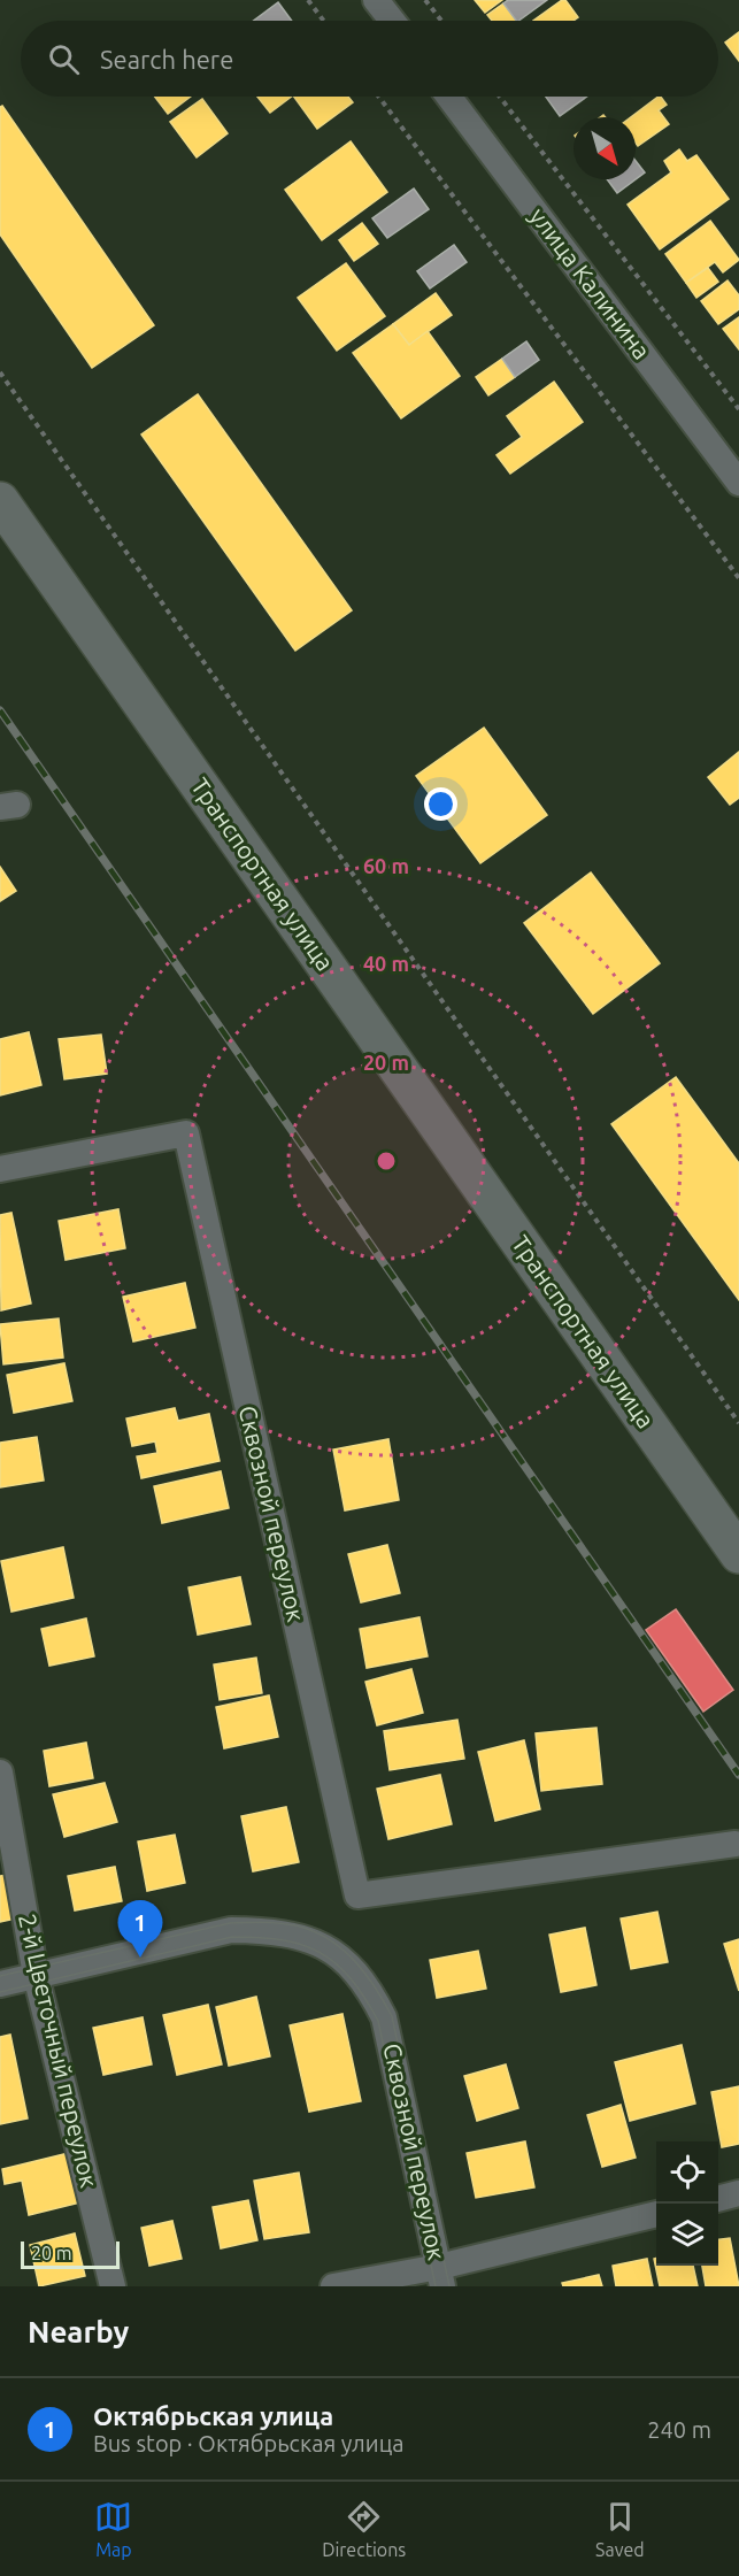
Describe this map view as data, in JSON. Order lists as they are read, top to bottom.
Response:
{
  "streets": {
    "main road": ["Транспортная улица"],
    "street": ["улица Калинина", "Сквозной переулок", "2-й Цветочный переулок"]
  },
  "crossings": [
    ["Сквозной переулок", "2-й Цветочный переулок"]
  ],
  "scale_bar": "20 m",
  "north": "bottom right",
  "page": {
    "search": "Search here",
    "pins": "1",
    "scale": "20 m",
    "heading": "Nearby",
    "list": [
      {
        "mark": "1",
        "name": "Октябрьская улица",
        "note": "Bus stop · Октябрьская улица",
        "value": "240 m"
      }
    ],
    "nav": ["Map", "Directions", "Saved"]
  },
  "rings": ["60 m", "40 m", "20 m"]
}
